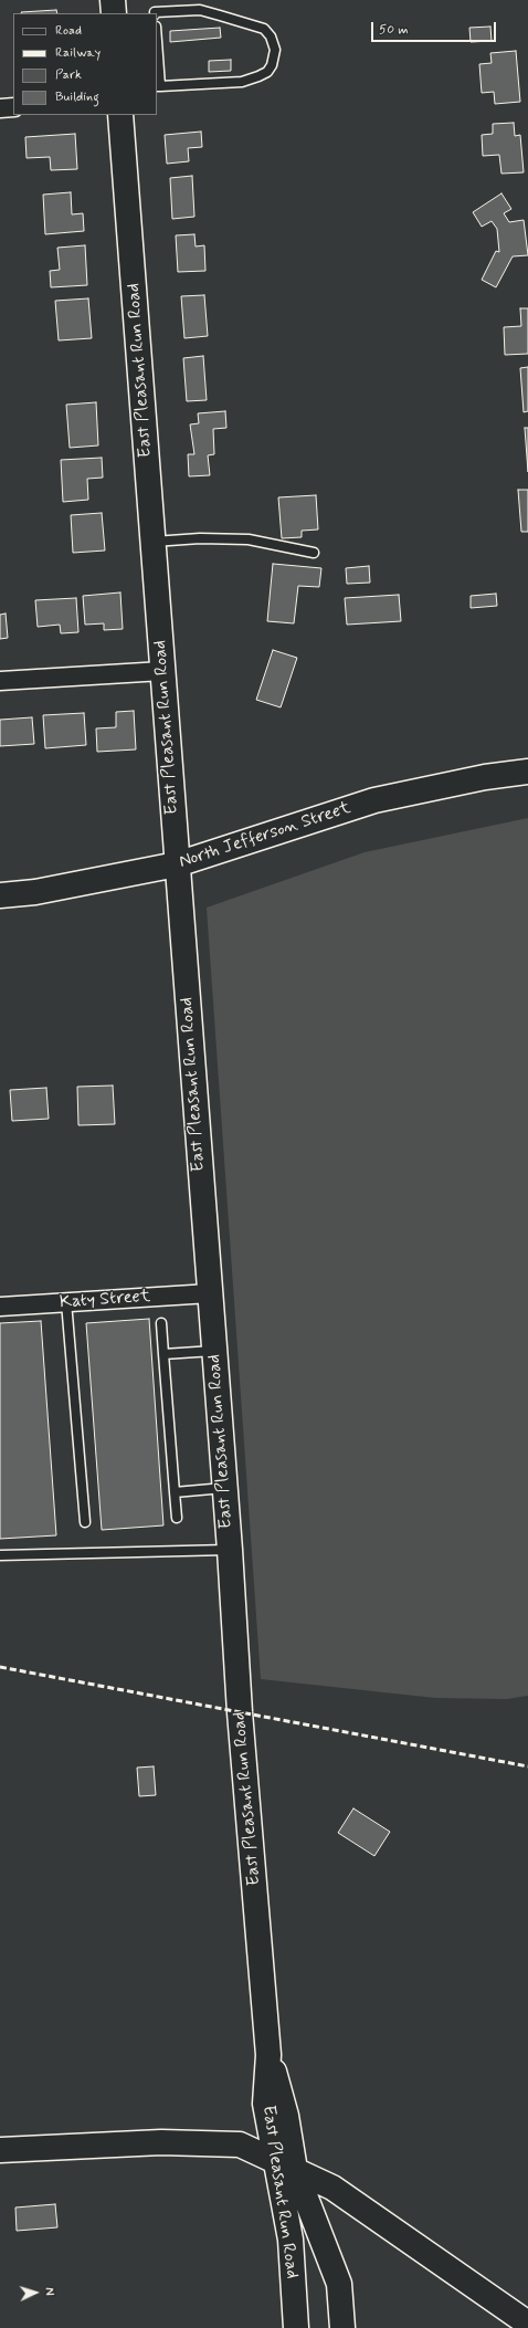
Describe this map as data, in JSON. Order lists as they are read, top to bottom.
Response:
{
  "streets": {
    "main road": ["East Pleasant Run Road", "North Jefferson Street"],
    "street": ["Katy Street"]
  },
  "crossings": [
    ["East Pleasant Run Road", "North Jefferson Street"],
    ["East Pleasant Run Road", "Katy Street"]
  ],
  "legend": [
    "Road",
    "Railway",
    "Park",
    "Building"
  ],
  "scale_bar": "50 m",
  "north": "right"
}
